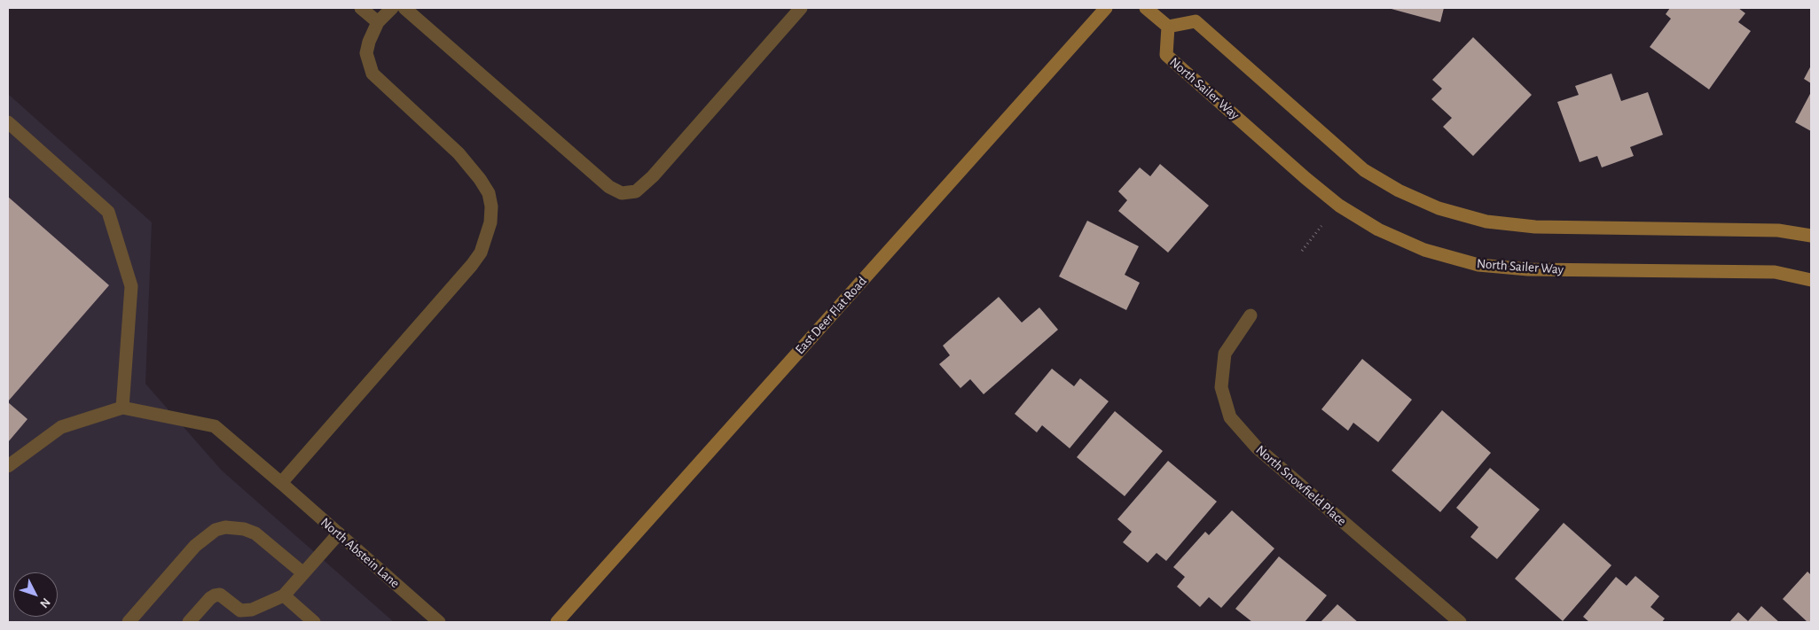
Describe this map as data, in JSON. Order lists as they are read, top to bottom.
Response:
{
  "streets": {
    "street": [
      "North Sailer Way",
      "East Deer Flat Road",
      "North Snowfield Place",
      "North Abstein Lane"
    ]
  },
  "north": "bottom right"
}
